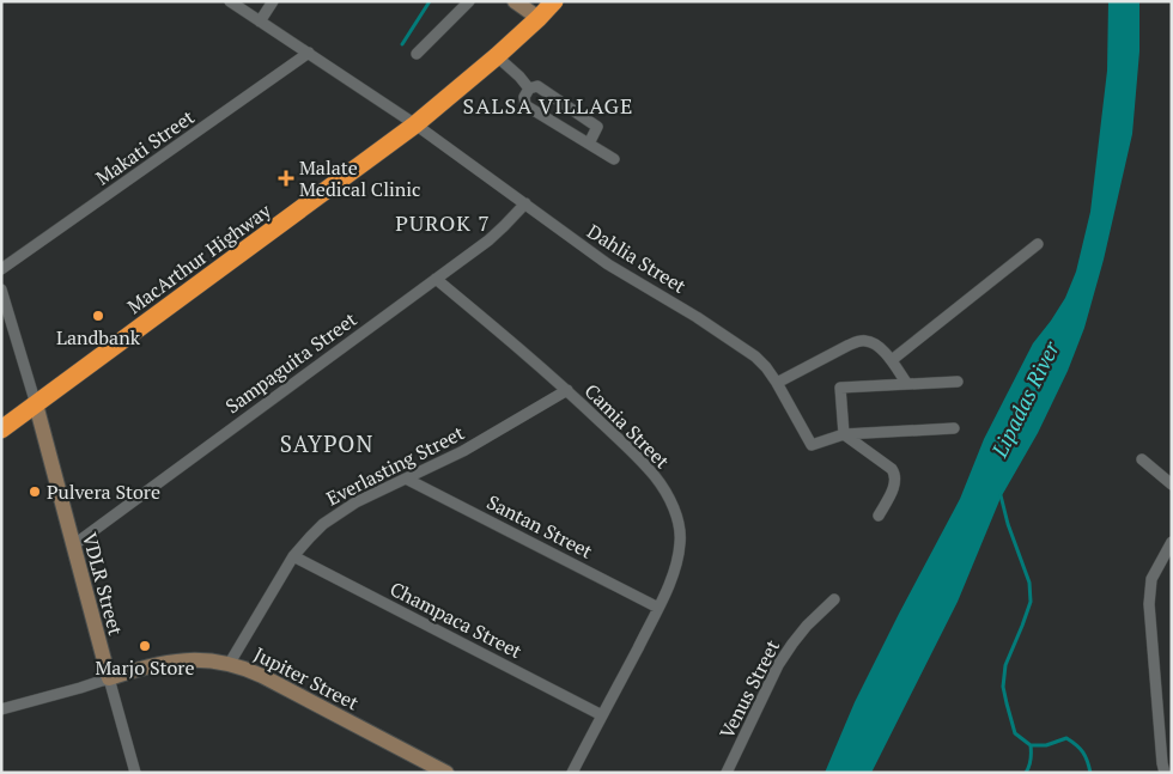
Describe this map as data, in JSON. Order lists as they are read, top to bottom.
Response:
{
  "streets": {
    "highway": ["MacArthur Highway"],
    "main road": ["VDLR Street", "Jupiter Street"],
    "street": [
      "Makati Street",
      "Dahlia Street",
      "Sampaguita Street",
      "Camia Street",
      "Everlasting Street",
      "Santan Street",
      "Champaca Street",
      "Venus Street"
    ]
  },
  "crossings": [
    ["Makati Street", "Dahlia Street"],
    ["MacArthur Highway", "Dahlia Street"],
    ["MacArthur Highway", "VDLR Street"],
    ["Dahlia Street", "Sampaguita Street"],
    ["Sampaguita Street", "Camia Street"],
    ["Sampaguita Street", "VDLR Street"],
    ["Camia Street", "Everlasting Street"],
    ["Camia Street", "Santan Street"],
    ["Camia Street", "Champaca Street"],
    ["Everlasting Street", "Santan Street"],
    ["Everlasting Street", "Champaca Street"],
    ["Everlasting Street", "Jupiter Street"],
    ["VDLR Street", "Jupiter Street"]
  ],
  "districts": ["SALSA VILLAGE", "PUROK 7", "SAYPON"],
  "water": ["Lipadas River"],
  "places": {
    "health": ["Malate Medical Clinic"],
    "other": ["Landbank", "Pulvera Store", "Marjo Store"]
  }
}
